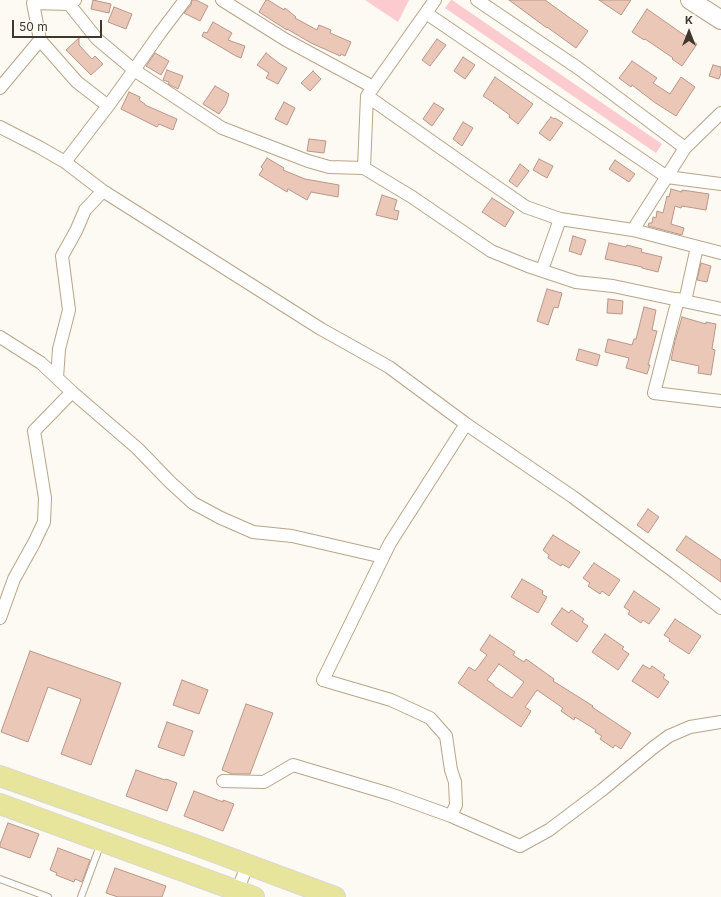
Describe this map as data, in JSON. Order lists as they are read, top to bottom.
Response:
{
  "scale_bar": "50 m",
  "north": "top"
}
